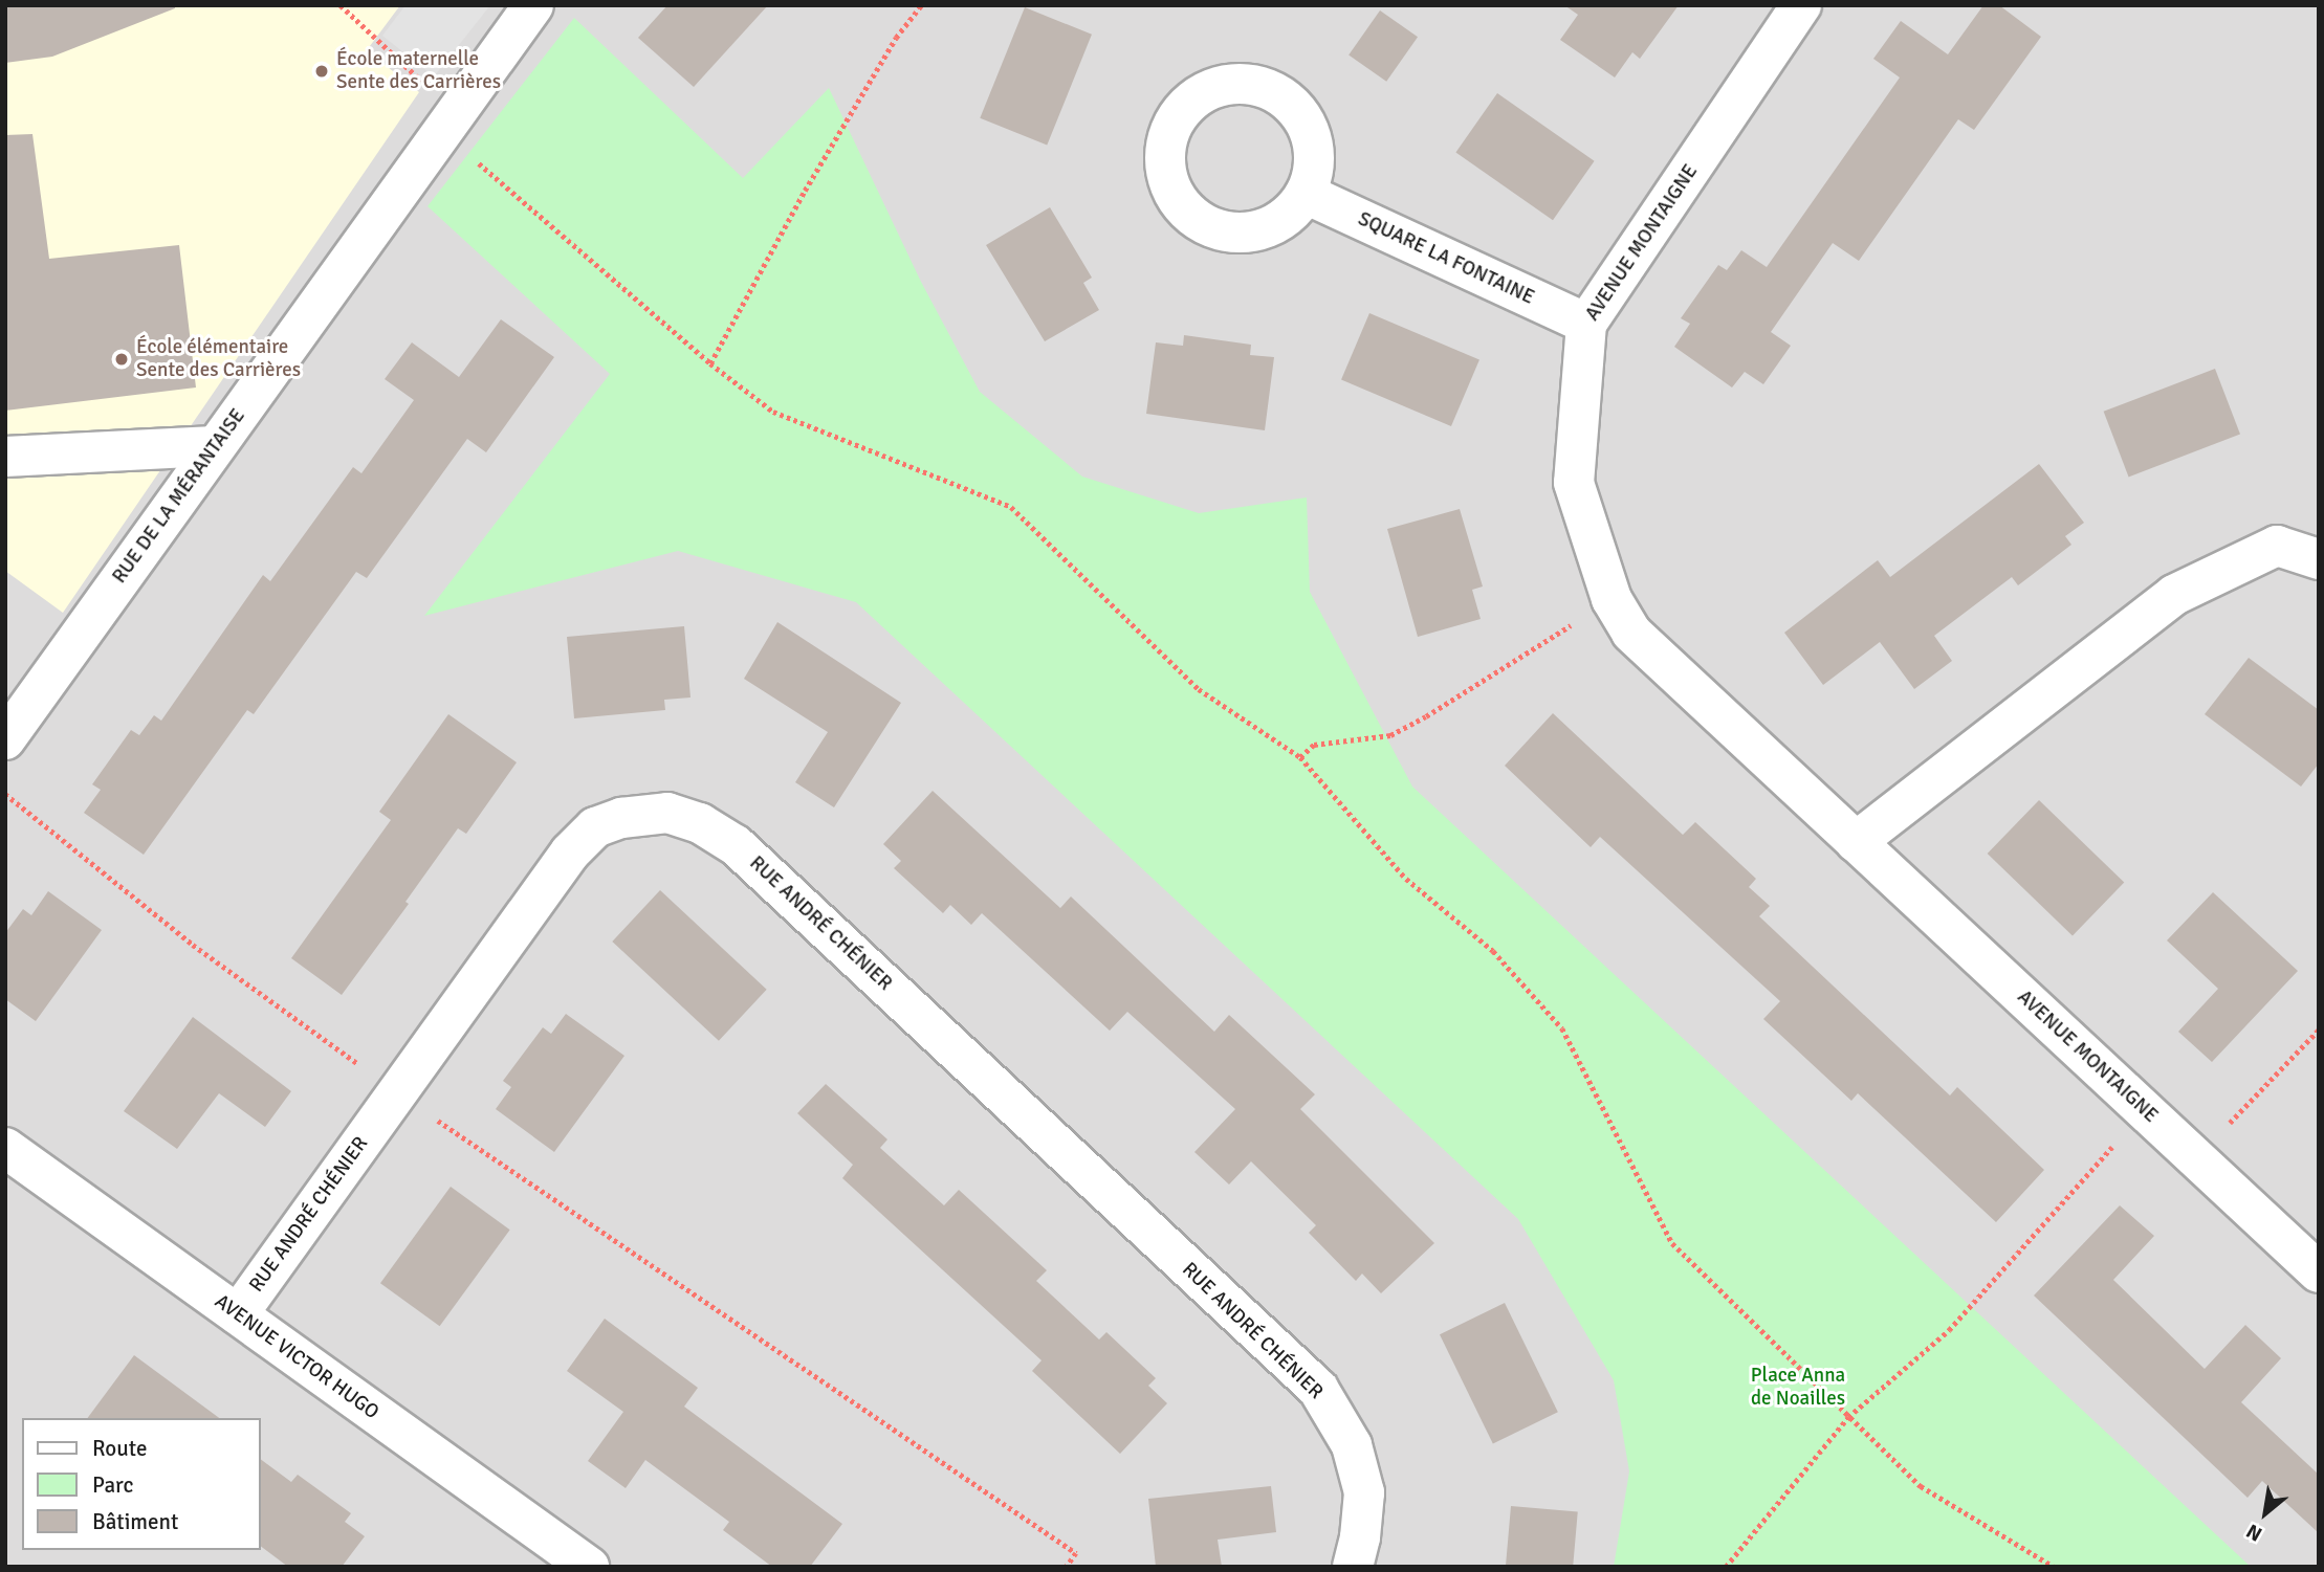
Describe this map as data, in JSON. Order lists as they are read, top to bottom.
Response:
{
  "streets": {
    "street": [
      "AVENUE MONTAIGNE",
      "SQUARE LA FONTAINE",
      "RUE DE LA MÉRANTAISE",
      "RUE ANDRÉ CHÉNIER",
      "AVENUE VICTOR HUGO"
    ]
  },
  "crossings": [
    ["AVENUE MONTAIGNE", "SQUARE LA FONTAINE"],
    ["RUE ANDRÉ CHÉNIER", "AVENUE VICTOR HUGO"]
  ],
  "parks": ["Place Anna de Noailles"],
  "places": ["École maternelle Sente des Carrières", "École élémentaire Sente des Carrières"],
  "legend": ["Route", "Parc", "Bâtiment"],
  "north": "bottom left"
}
